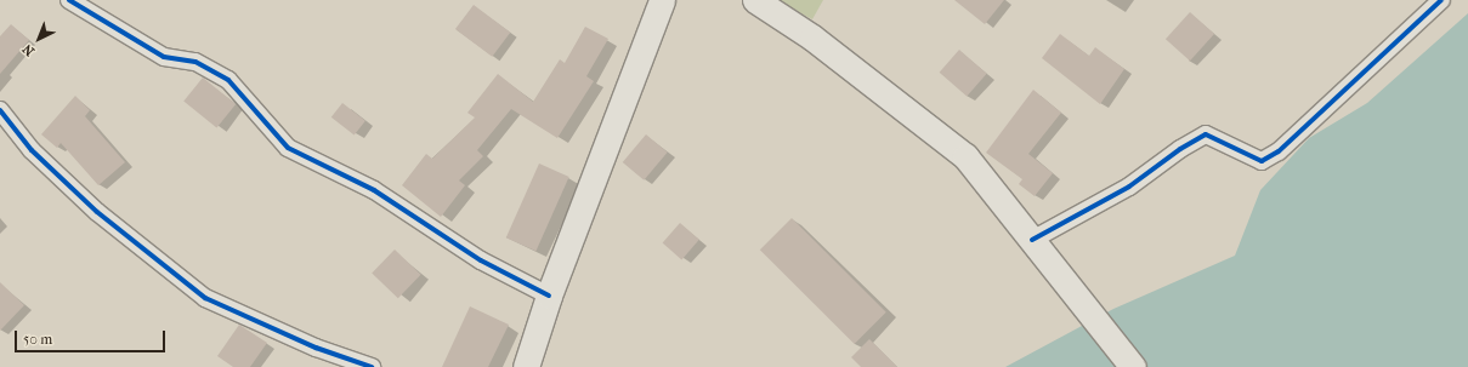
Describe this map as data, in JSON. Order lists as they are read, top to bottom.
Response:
{
  "scale_bar": "50 m",
  "north": "bottom left"
}
